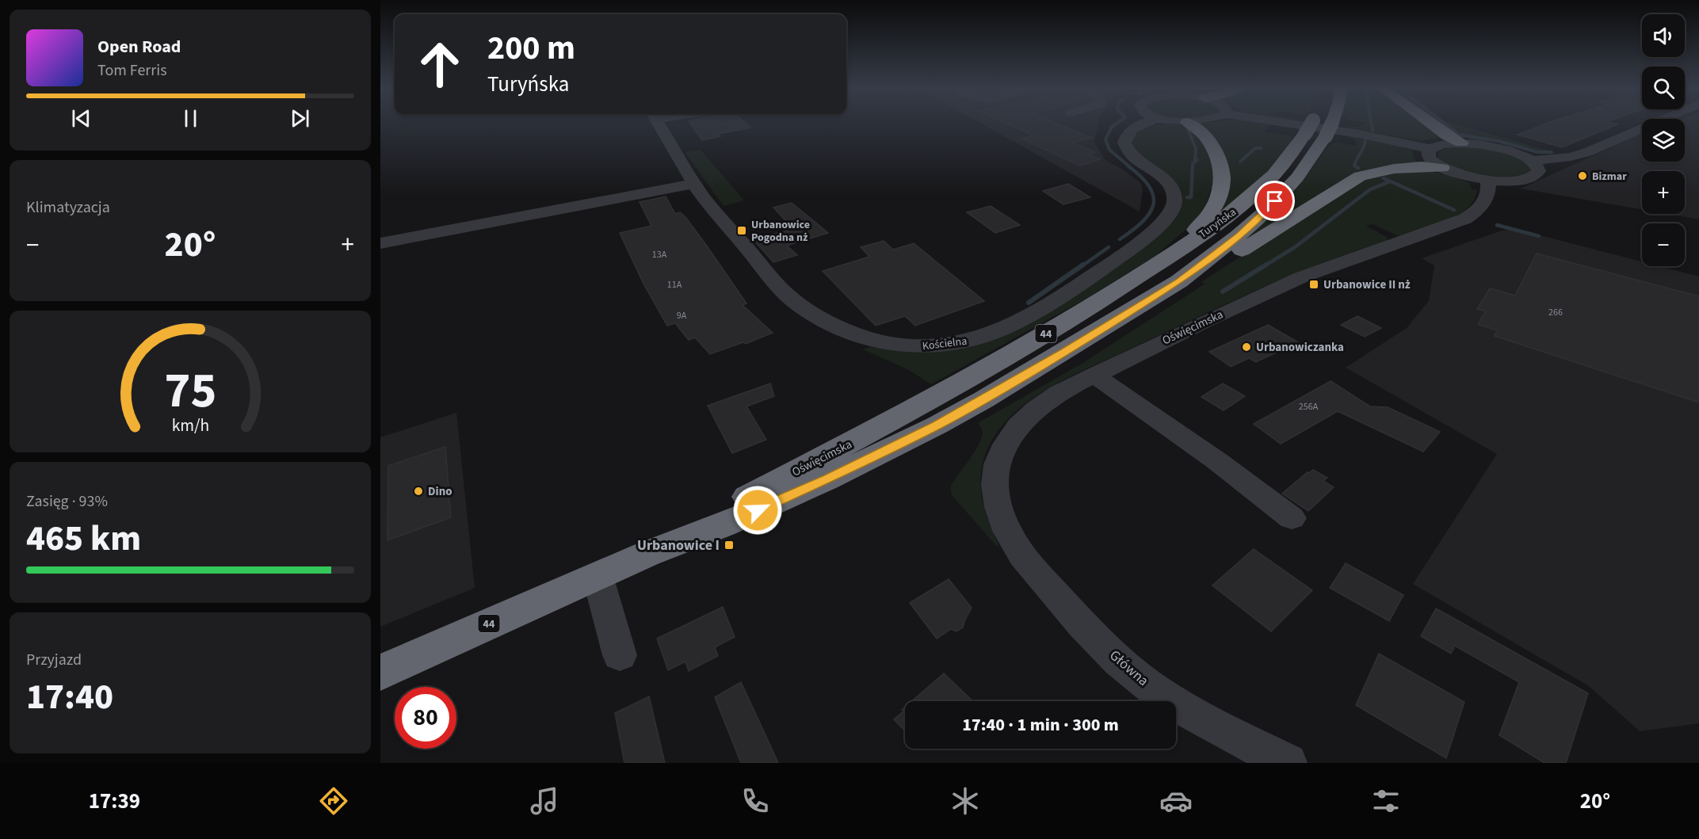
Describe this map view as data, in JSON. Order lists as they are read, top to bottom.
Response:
{
  "streets": {
    "highway": ["Turyńska", "Oświęcimska", "44"],
    "street": ["Kościelna", "Główna"]
  },
  "crossings": [
    ["Turyńska", "Oświęcimska"],
    ["Oświęcimska", "Główna"]
  ],
  "places": {
    "other": ["Bizmar", "Urbanowiczanka", "Dino"],
    "transit": ["Urbanowice Pogodna nż", "Urbanowice II nż", "Urbanowice I"]
  },
  "house_numbers": [
    "13A",
    "11A",
    "266",
    "9A",
    "256A"
  ],
  "page": {
    "map_buttons": ["+", "−"],
    "turn": ["200 m", "Turyńska"],
    "song": ["Open Road", "Tom Ferris"],
    "tile": [
      "Klimatyzacja",
      ["Zasięg · 93%", "465 km"],
      ["Przyjazd", "17:40"]
    ],
    "heat": ["−", "20°", "+"],
    "limit": "80",
    "trip": "17:40 · 1 min · 300 m",
    "tabs": ["17:39", "20°"],
    "gauge": ["75", "km/h"]
  }
}
